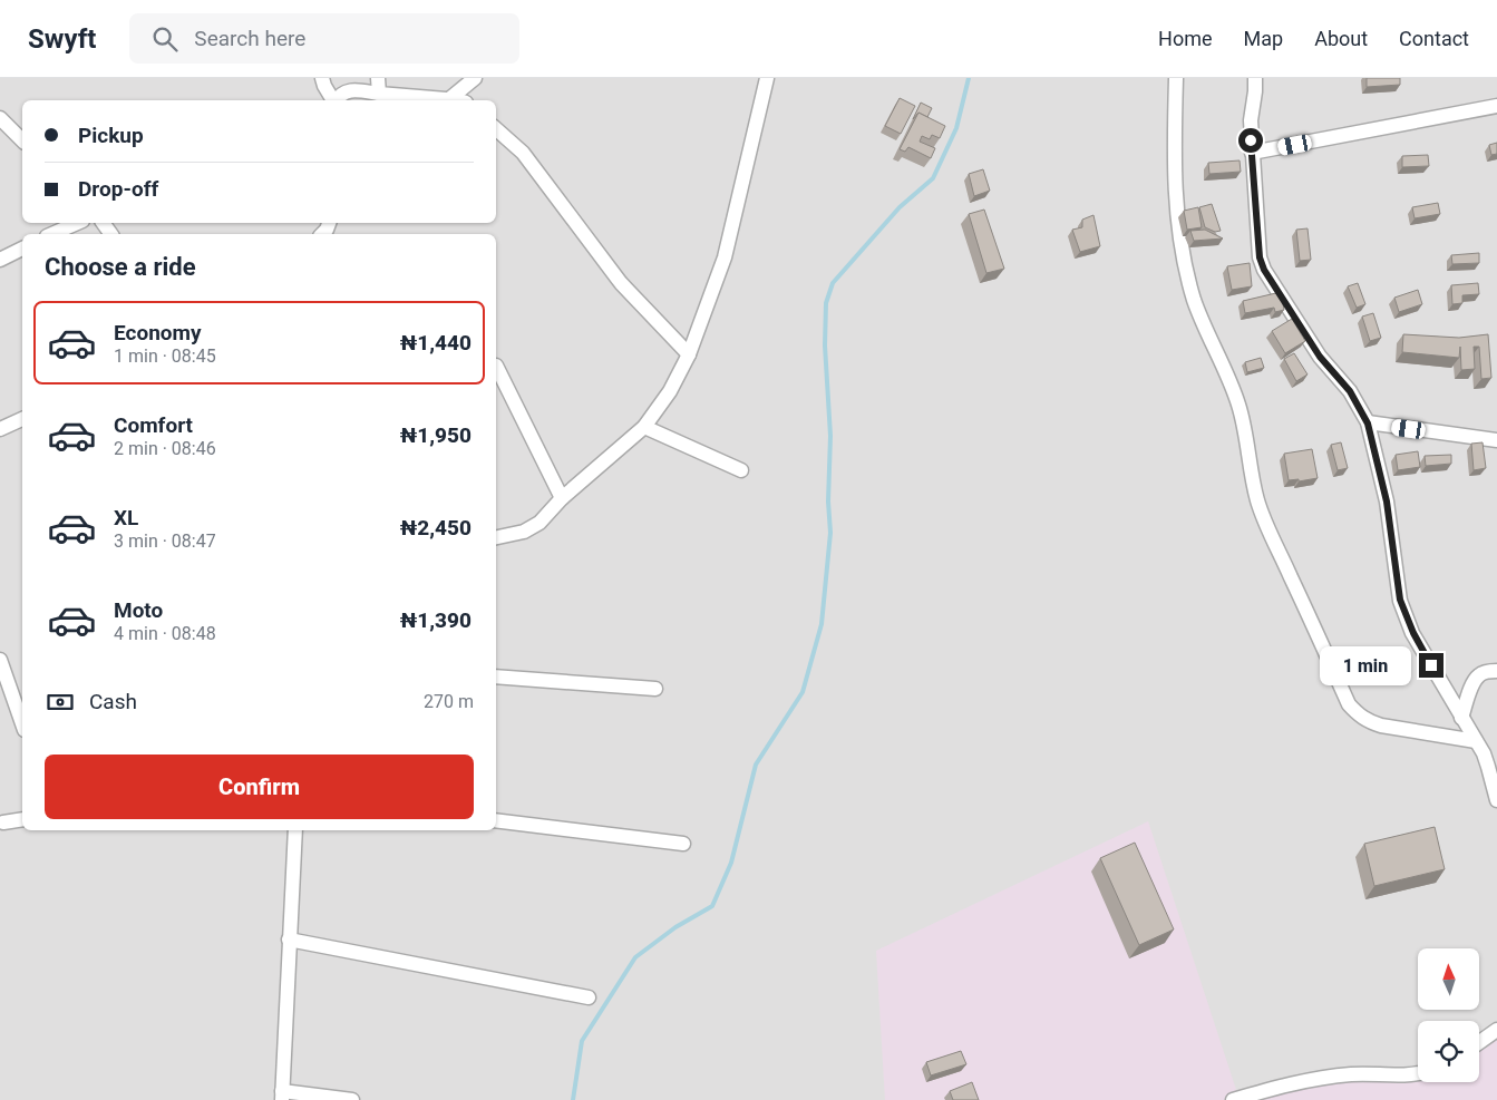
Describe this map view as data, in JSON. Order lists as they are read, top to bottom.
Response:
{
  "north": "top",
  "page": {
    "header": "Swyft",
    "search": "Search here",
    "nav": [
      "Home",
      "Map",
      "About",
      "Contact"
    ],
    "banner": ["Pickup", "Drop-off"],
    "heading": "Choose a ride",
    "list": [
      {
        "name": "Economy",
        "note": "1 min · 08:45",
        "value": "₦1,440"
      },
      {
        "name": "Comfort",
        "note": "2 min · 08:46",
        "value": "₦1,950"
      },
      {
        "name": "XL",
        "note": "3 min · 08:47",
        "value": "₦2,450"
      },
      {
        "name": "Moto",
        "note": "4 min · 08:48",
        "value": "₦1,390"
      }
    ],
    "bubble": "1 min",
    "pay": ["Cash", "270 m"],
    "buttons": "Confirm"
  }
}
